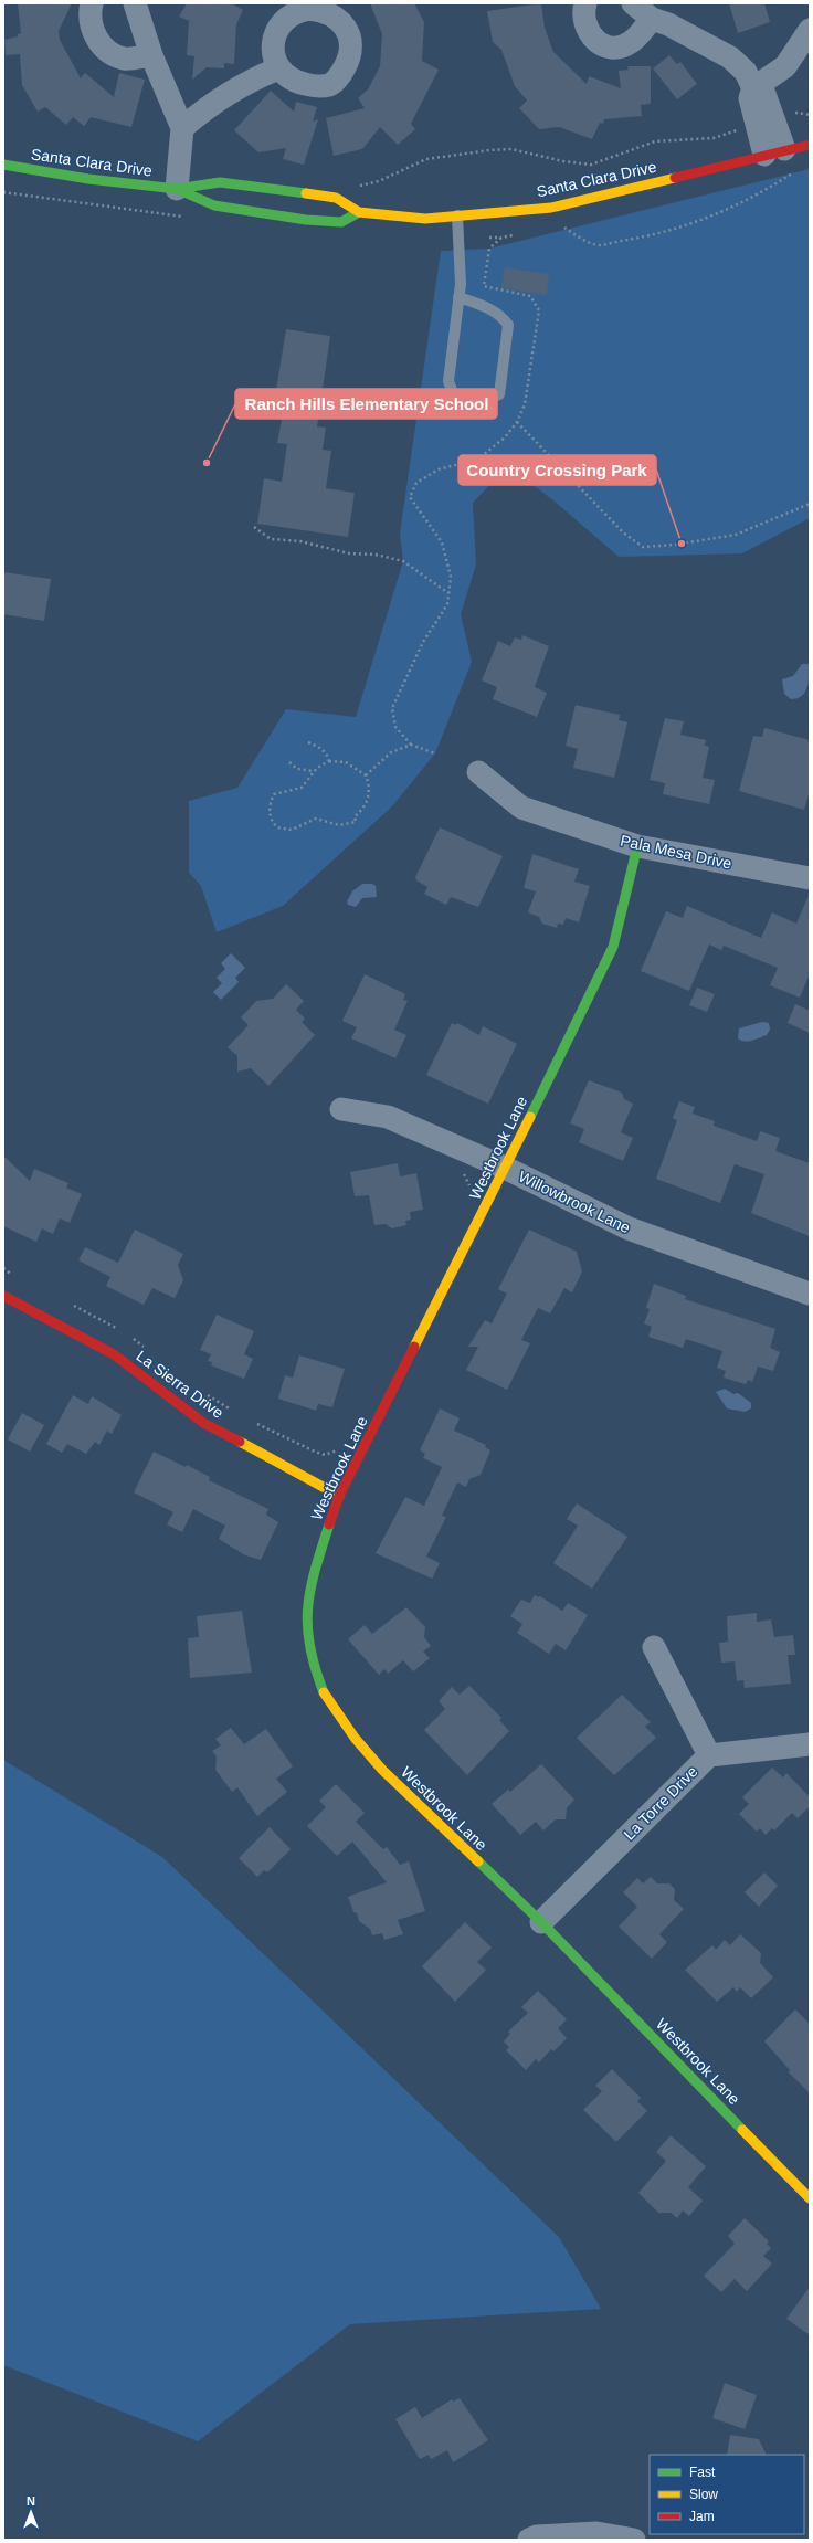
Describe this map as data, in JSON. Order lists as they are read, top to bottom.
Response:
{
  "streets": {
    "street": [
      "Santa Clara Drive",
      "Pala Mesa Drive",
      "Westbrook Lane",
      "Willowbrook Lane",
      "La Sierra Drive",
      "La Torre Drive"
    ]
  },
  "crossings": [
    ["Pala Mesa Drive", "Westbrook Lane"],
    ["Westbrook Lane", "Willowbrook Lane"],
    ["Westbrook Lane", "La Sierra Drive"],
    ["Westbrook Lane", "La Torre Drive"]
  ],
  "places": ["Ranch Hills Elementary School", "Country Crossing Park"],
  "legend": ["Fast", "Slow", "Jam"],
  "north": "top"
}
